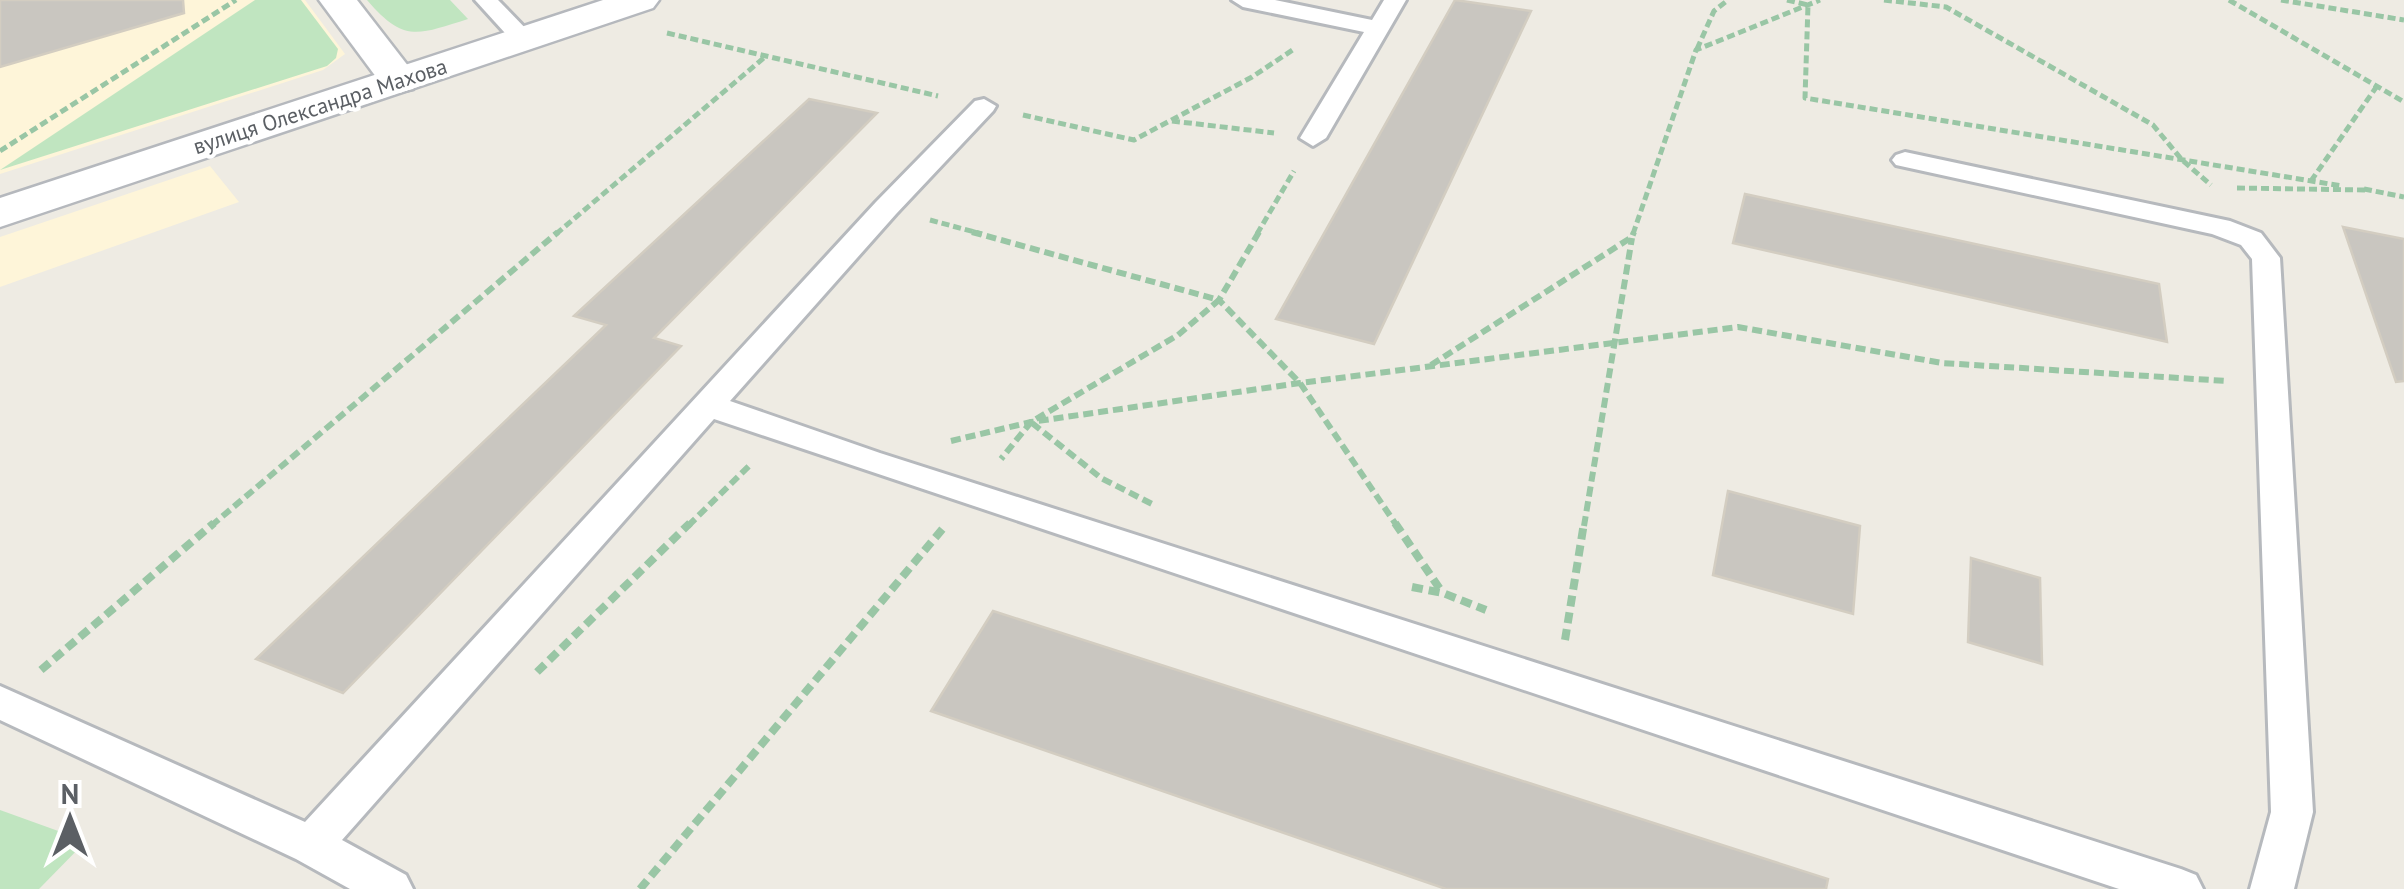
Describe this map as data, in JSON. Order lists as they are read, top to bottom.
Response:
{
  "streets": {
    "street": ["вулиця Олександра Махова"]
  },
  "north": "top"
}
